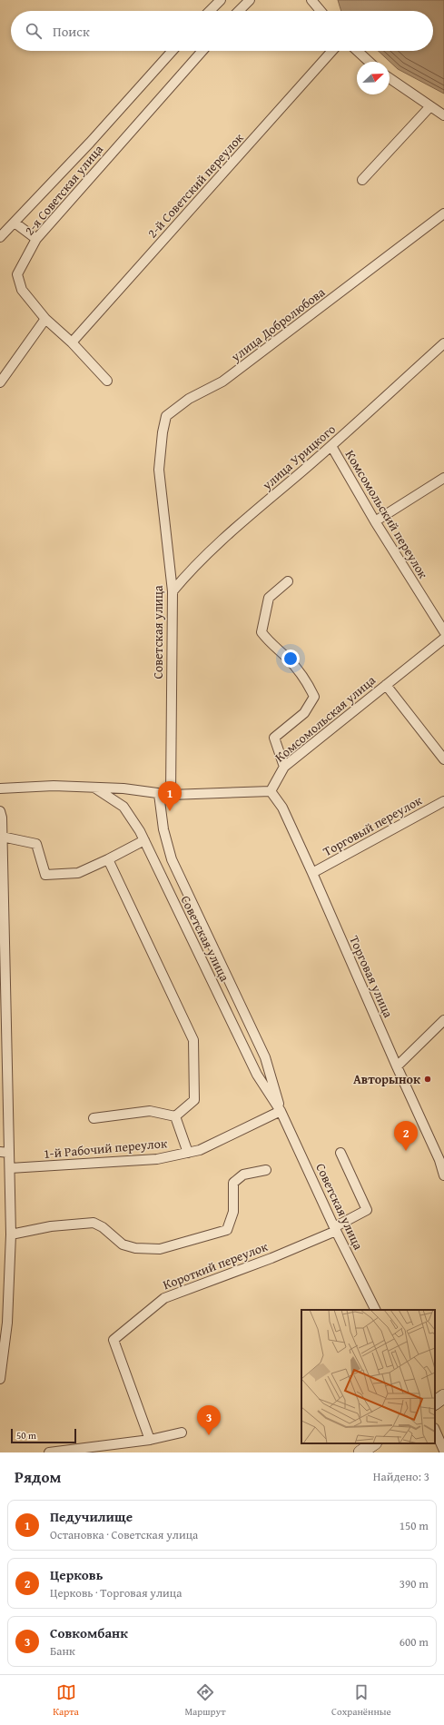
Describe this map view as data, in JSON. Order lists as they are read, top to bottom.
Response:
{
  "streets": {
    "street": [
      "2-й Советский переулок",
      "2-я Советская улица",
      "улица Добролюбова",
      "улица Урицкого",
      "Комсомольский переулок",
      "Советская улица",
      "Комсомольская улица",
      "Торговый переулок",
      "Торговая улица",
      "1-й Рабочий переулок",
      "Короткий переулок"
    ]
  },
  "crossings": [
    ["2-й Советский переулок", "2-я Советская улица"],
    ["улица Добролюбова", "Советская улица"],
    ["улица Урицкого", "Комсомольский переулок"],
    ["улица Урицкого", "Советская улица"],
    ["Советская улица", "1-й Рабочий переулок"],
    ["Советская улица", "Короткий переулок"],
    ["Комсомольская улица", "Торговая улица"],
    ["Торговый переулок", "Торговая улица"]
  ],
  "places": ["Авторынок"],
  "scale_bar": "50 m",
  "north": "top right",
  "page": {
    "search": "Поиск",
    "pins": ["1", "2", "3"],
    "scale": "50 m",
    "heading": ["Рядом", "Найдено: 3"],
    "list": [
      {
        "mark": "1",
        "name": "Педучилище",
        "note": "Остановка · Советская улица",
        "value": "150 m"
      },
      {
        "mark": "2",
        "name": "Церковь",
        "note": "Церковь · Торговая улица",
        "value": "390 m"
      },
      {
        "mark": "3",
        "name": "Совкомбанк",
        "note": "Банк",
        "value": "600 m"
      }
    ],
    "nav": ["Карта", "Маршрут", "Сохранённые"]
  }
}
